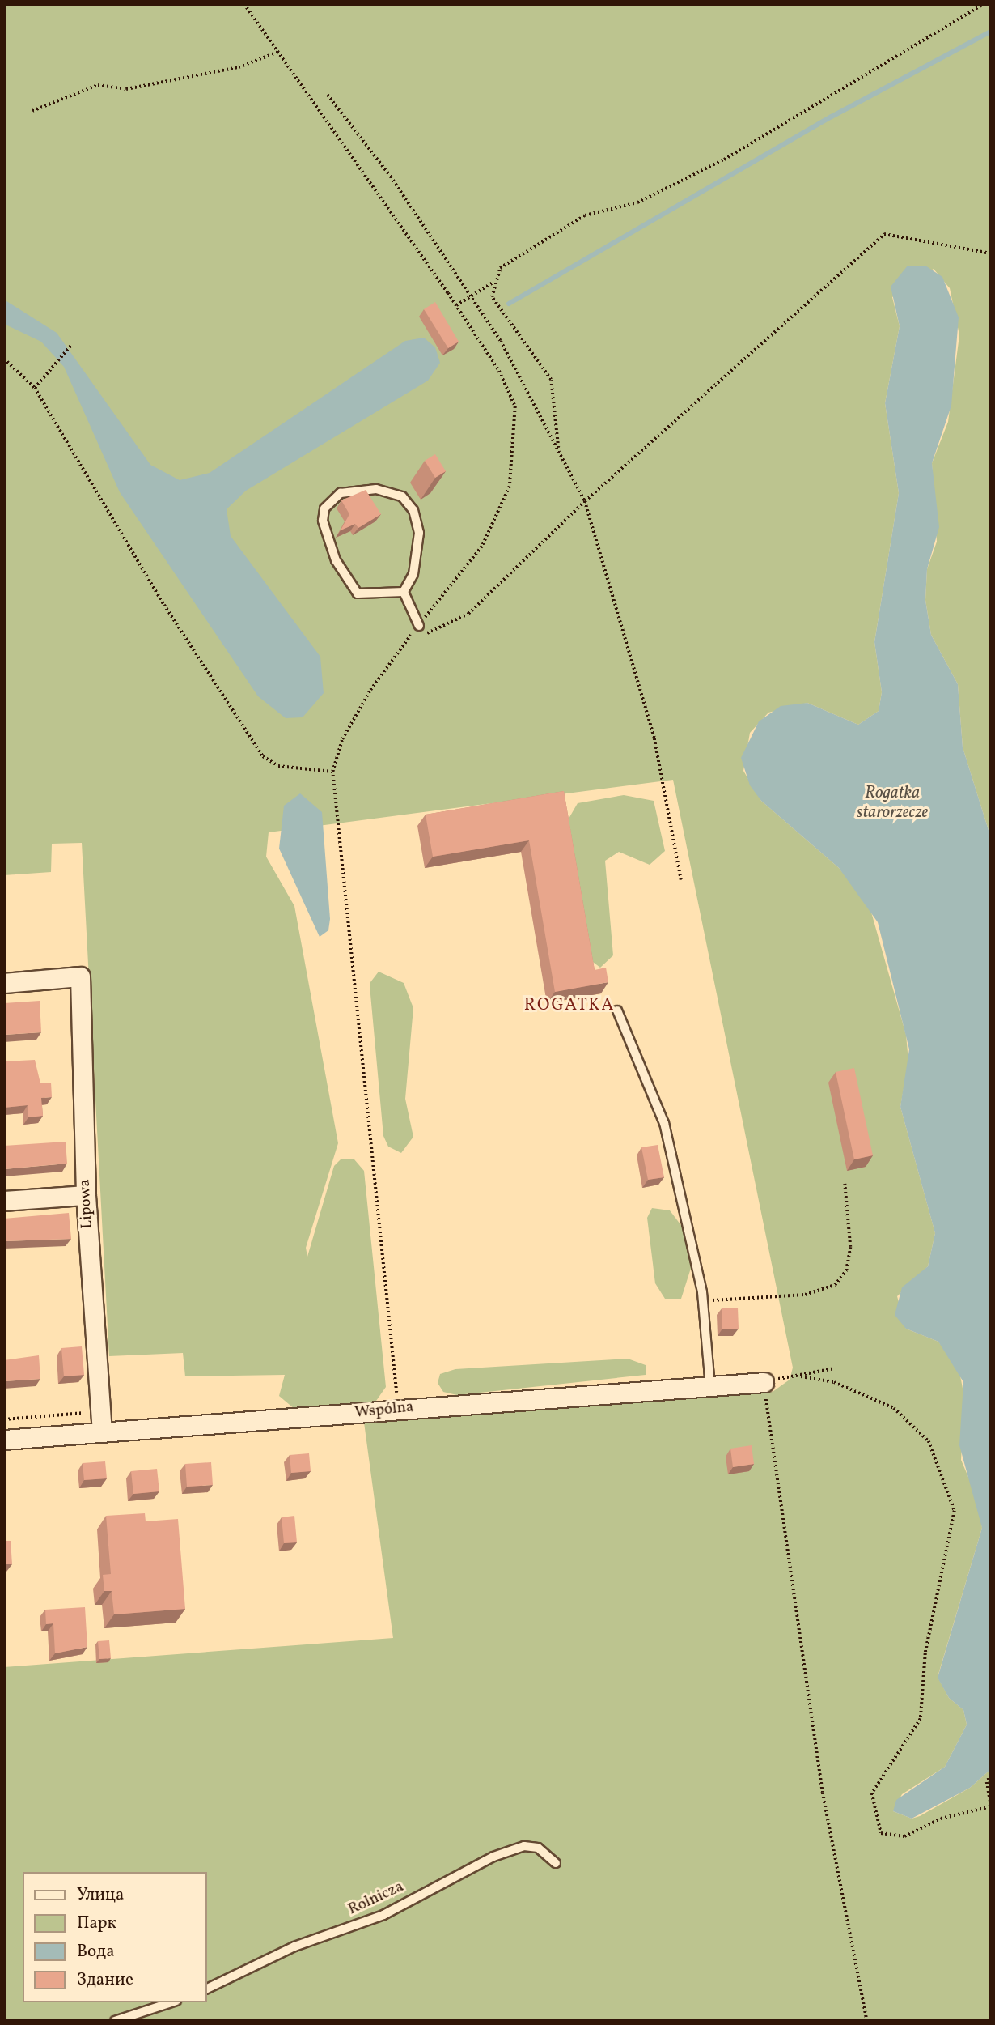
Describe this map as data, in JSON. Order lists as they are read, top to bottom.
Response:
{
  "streets": {
    "street": ["Lipowa", "Wspólna"],
    "lane": ["Rolnicza"]
  },
  "crossings": [
    ["Lipowa", "Wspólna"]
  ],
  "districts": ["ROGATKA"],
  "water": ["Rogatka starorzecze"],
  "legend": [
    "Улица",
    "Парк",
    "Вода",
    "Здание"
  ]
}
